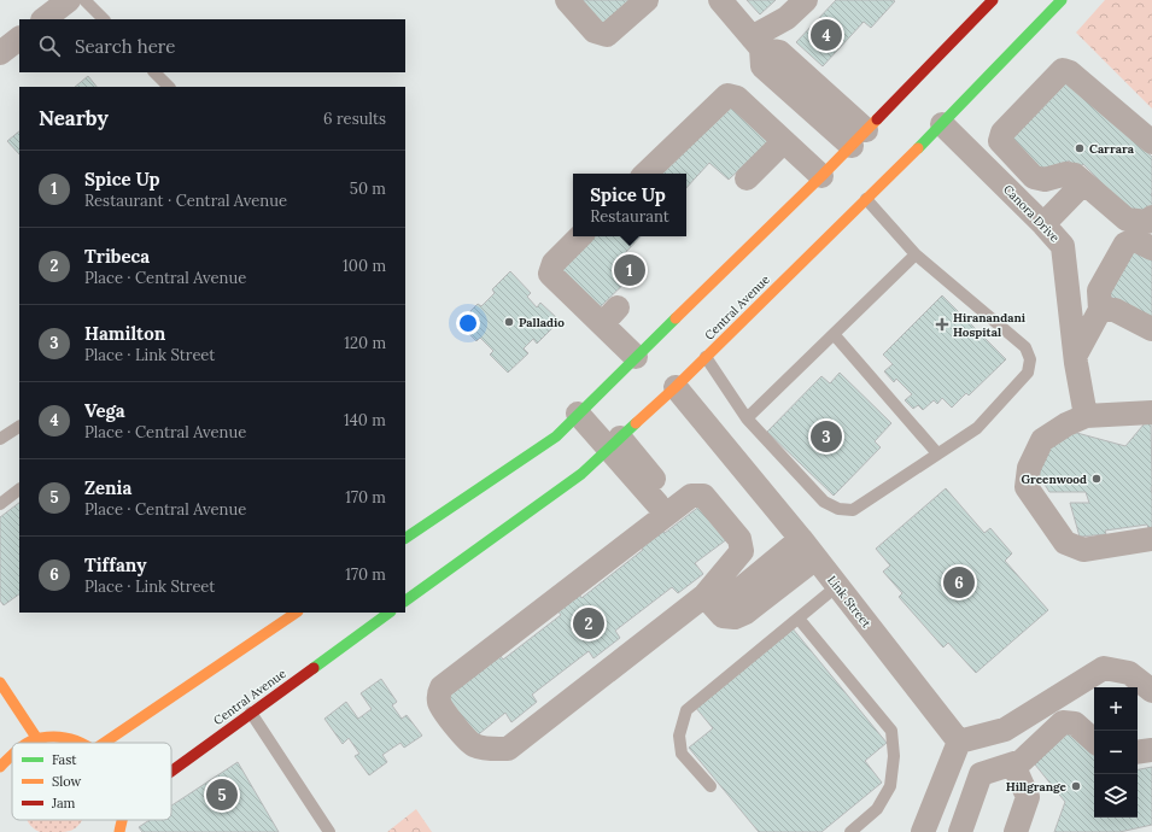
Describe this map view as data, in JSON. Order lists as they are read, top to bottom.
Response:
{
  "streets": {
    "main road": ["Central Avenue"],
    "street": ["Canora Drive", "Link Street"]
  },
  "crossings": [
    ["Canora Drive", "Central Avenue"],
    ["Central Avenue", "Link Street"]
  ],
  "places": {
    "other": [
      "Carrara",
      "Palladio",
      "Greenwood",
      "Hillgrange"
    ],
    "health": ["Hiranandani Hospital"]
  },
  "legend": ["Fast", "Slow", "Jam"],
  "page": {
    "pins": [
      "4",
      "1",
      "3",
      "6",
      "2",
      "5"
    ],
    "search": "Search here",
    "heading": ["Nearby", "6 results"],
    "list": [
      {
        "mark": "1",
        "name": "Spice Up",
        "note": "Restaurant · Central Avenue",
        "value": "50 m"
      },
      {
        "mark": "2",
        "name": "Tribeca",
        "note": "Place · Central Avenue",
        "value": "100 m"
      },
      {
        "mark": "3",
        "name": "Hamilton",
        "note": "Place · Link Street",
        "value": "120 m"
      },
      {
        "mark": "4",
        "name": "Vega",
        "note": "Place · Central Avenue",
        "value": "140 m"
      },
      {
        "mark": "5",
        "name": "Zenia",
        "note": "Place · Central Avenue",
        "value": "170 m"
      },
      {
        "mark": "6",
        "name": "Tiffany",
        "note": "Place · Link Street",
        "value": "170 m"
      }
    ],
    "popup": ["Spice Up", "Restaurant"],
    "map_buttons": ["+", "−"]
  }
}
